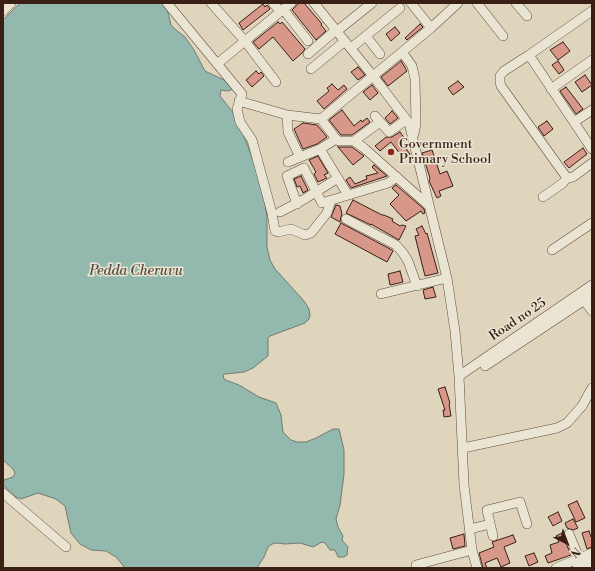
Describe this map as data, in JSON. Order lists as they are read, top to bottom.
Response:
{
  "streets": {
    "street": ["Road no 25"]
  },
  "water": ["Pedda Cheruvu"],
  "places": ["Government Primary School"],
  "north": "bottom right"
}
